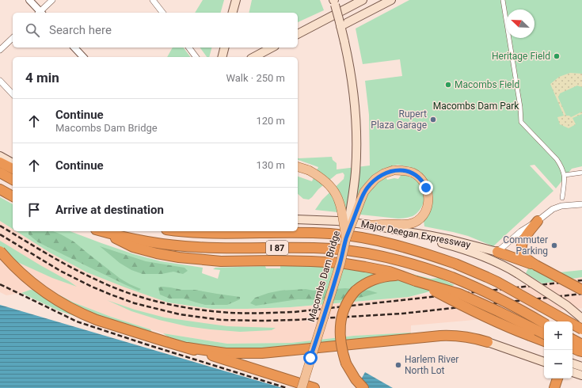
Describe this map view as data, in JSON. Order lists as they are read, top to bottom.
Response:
{
  "streets": {
    "highway": ["Major Deegan Expressway", "I 87"],
    "main road": ["Macombs Dam Bridge"]
  },
  "parks": ["Macombs Dam Park"],
  "places": [
    "Heritage Field",
    "Macombs Field",
    "Rupert Plaza Garage",
    "Commuter Parking",
    "Harlem River North Lot"
  ],
  "north": "top left",
  "page": {
    "search": "Search here",
    "heading": ["4 min", "Walk · 250 m"],
    "list": [
      ["Continue", "Macombs Dam Bridge", "120 m"],
      ["Continue", "130 m"],
      "Arrive at destination"
    ],
    "map_buttons": ["+", "−"]
  }
}
